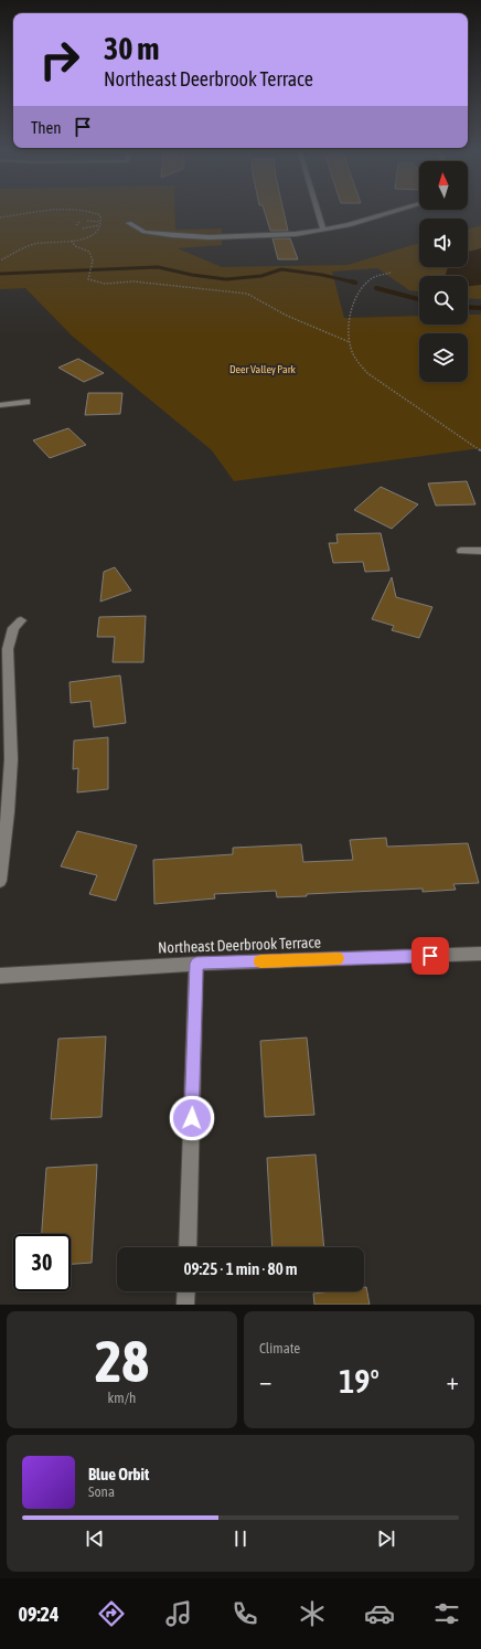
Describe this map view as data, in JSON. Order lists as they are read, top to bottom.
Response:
{
  "streets": {
    "street": ["Northeast Deerbrook Terrace"]
  },
  "parks": ["Deer Valley Park"],
  "north": "top",
  "page": {
    "turn": ["30 m", "Northeast Deerbrook Terrace"],
    "then": "Then",
    "limit": "30",
    "trip": "09:25 · 1 min · 80 m",
    "tile": [
      ["28", "km/h"],
      "Climate"
    ],
    "heat": ["−", "19°", "+"],
    "song": ["Blue Orbit", "Sona"],
    "tabs": "09:24"
  }
}
